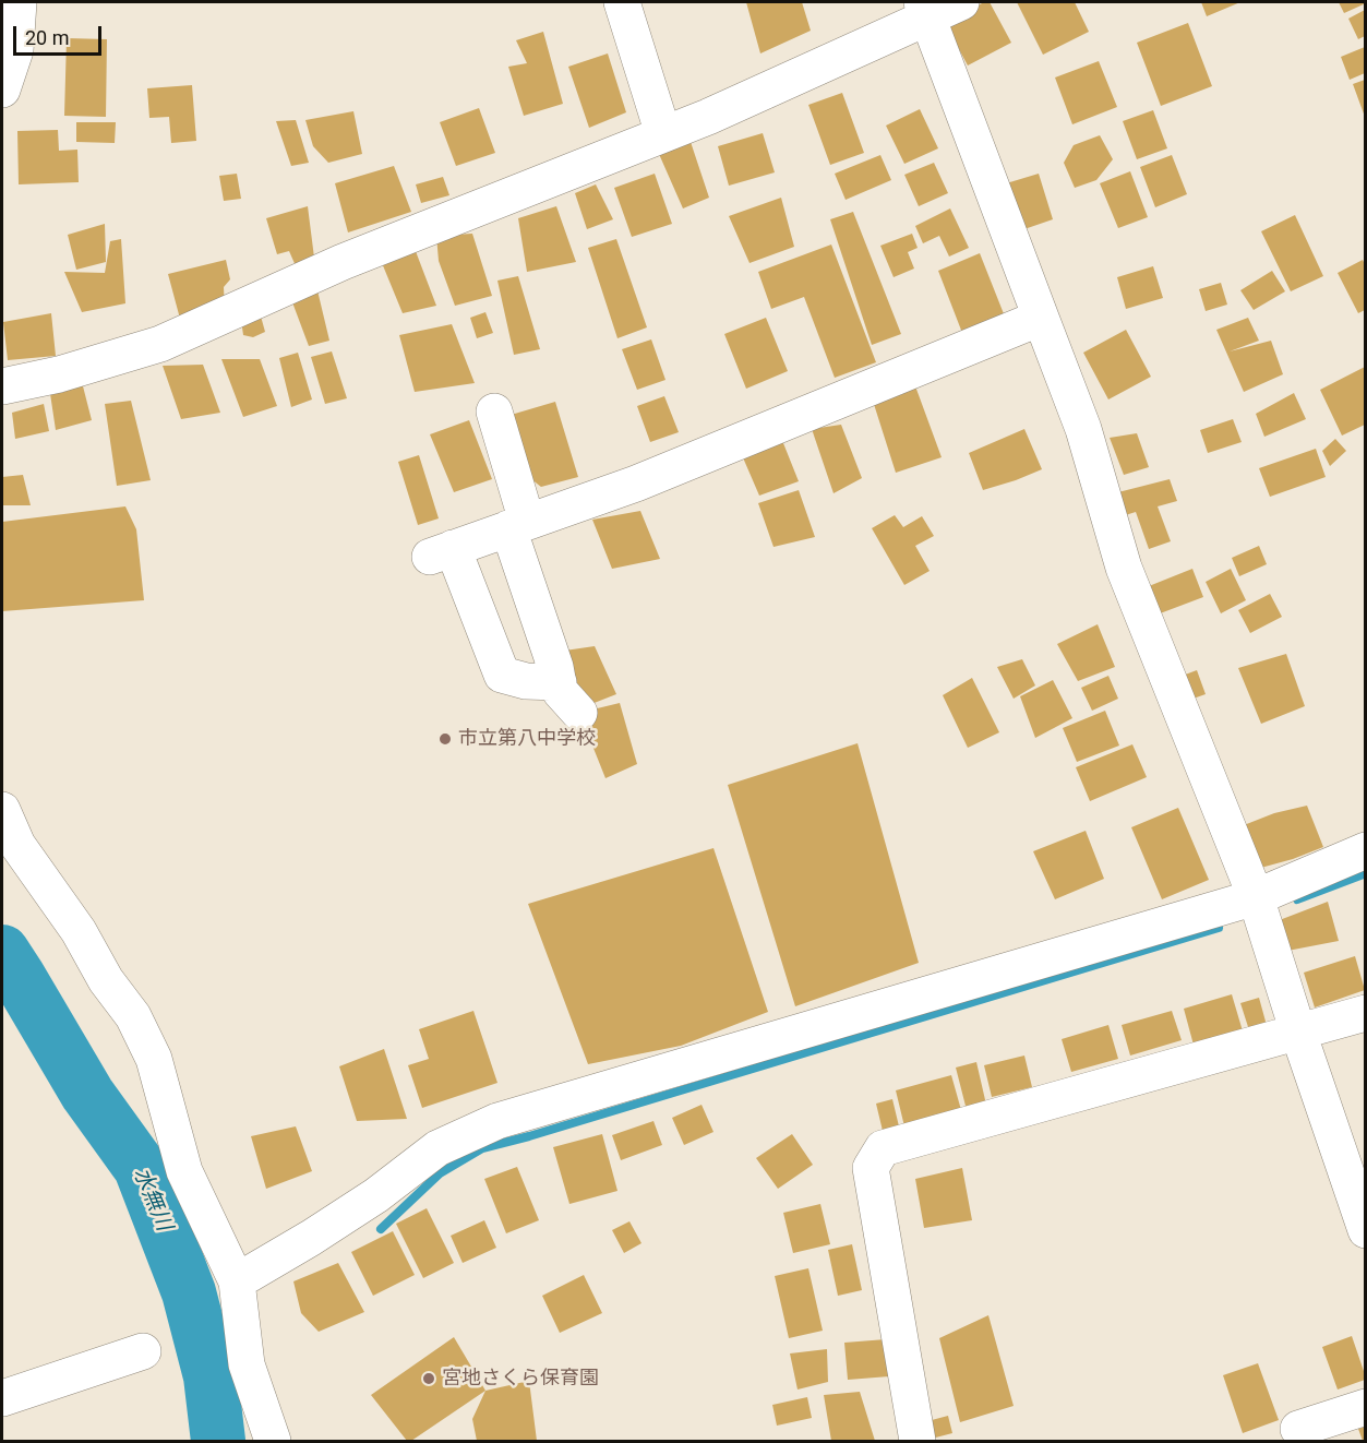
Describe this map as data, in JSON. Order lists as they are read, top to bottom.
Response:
{
  "water": ["水無川"],
  "places": ["市立第八中学校", "宮地さくら保育園"],
  "scale_bar": "20 m"
}
